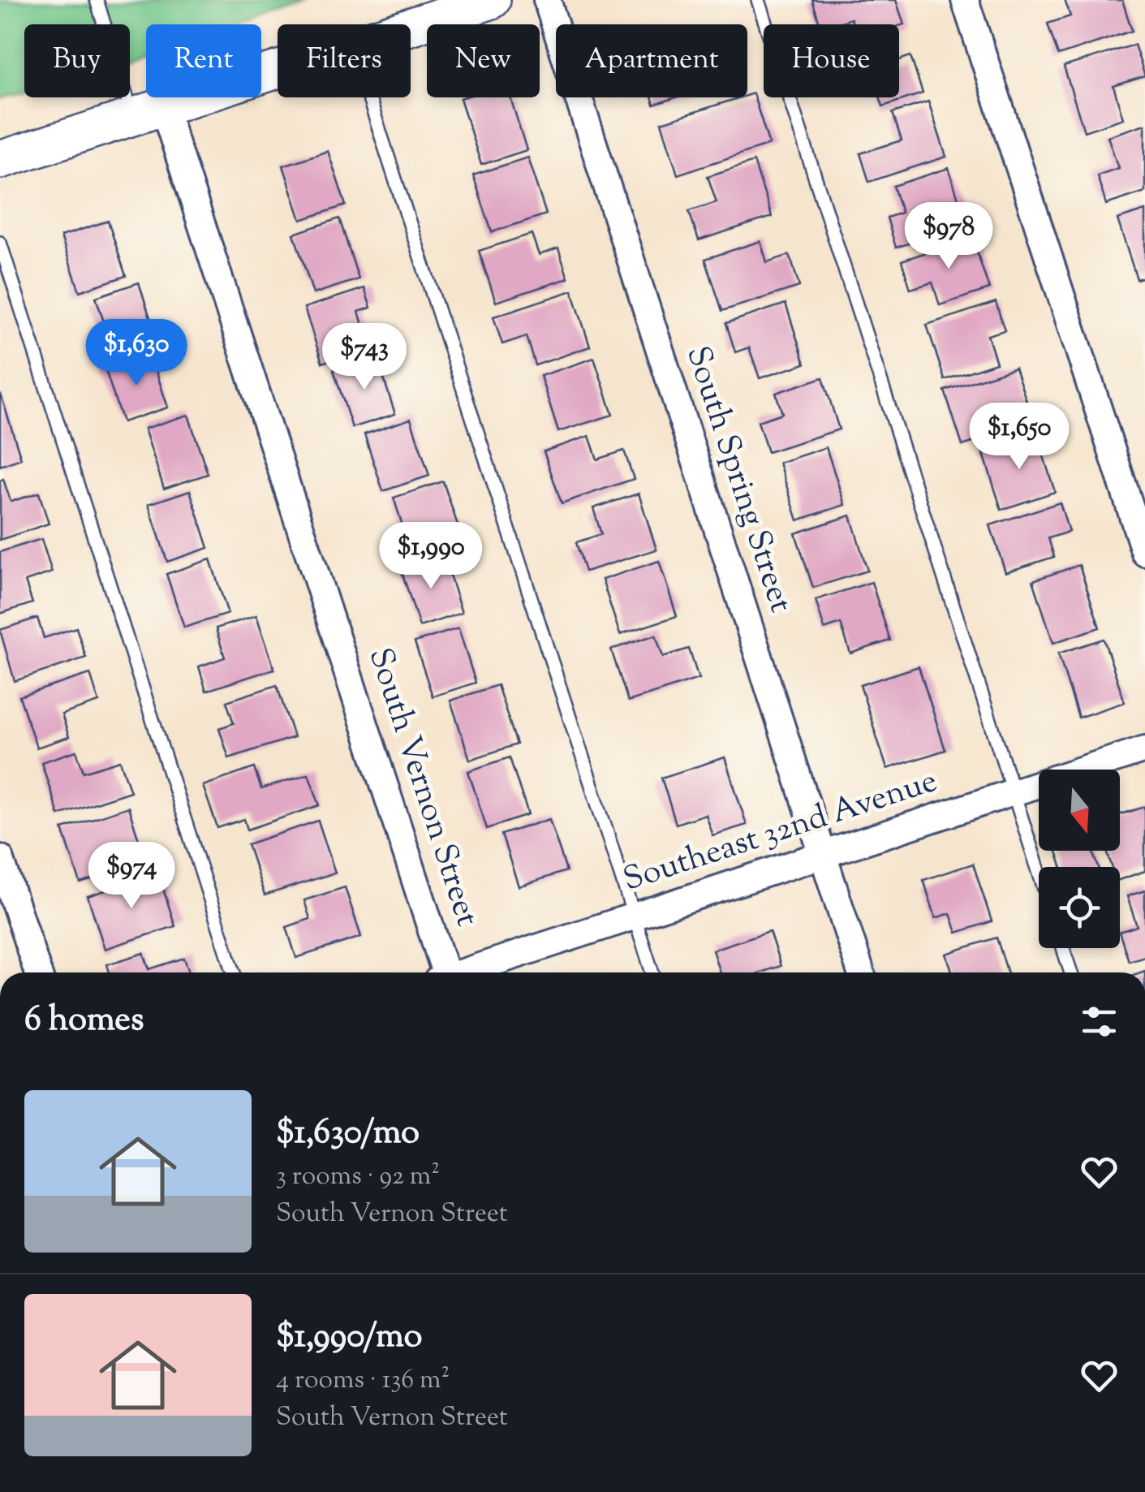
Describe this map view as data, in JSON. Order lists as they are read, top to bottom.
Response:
{
  "streets": {
    "street": ["South Spring Street", "South Vernon Street", "Southeast 32nd Avenue"]
  },
  "crossings": [
    ["South Spring Street", "Southeast 32nd Avenue"]
  ],
  "north": "bottom",
  "page": {
    "chip": [
      "Buy",
      "Rent",
      "Filters",
      "New",
      "Apartment",
      "House"
    ],
    "price": [
      "$978",
      "$1,630",
      "$743",
      "$1,650",
      "$1,990",
      "$974"
    ],
    "heading": "6 homes",
    "list": [
      {
        "name": "$1,630/mo",
        "note": "3 rooms · 92 m² · South Vernon Street"
      },
      {
        "name": "$1,990/mo",
        "note": "4 rooms · 136 m² · South Vernon Street"
      }
    ]
  }
}
